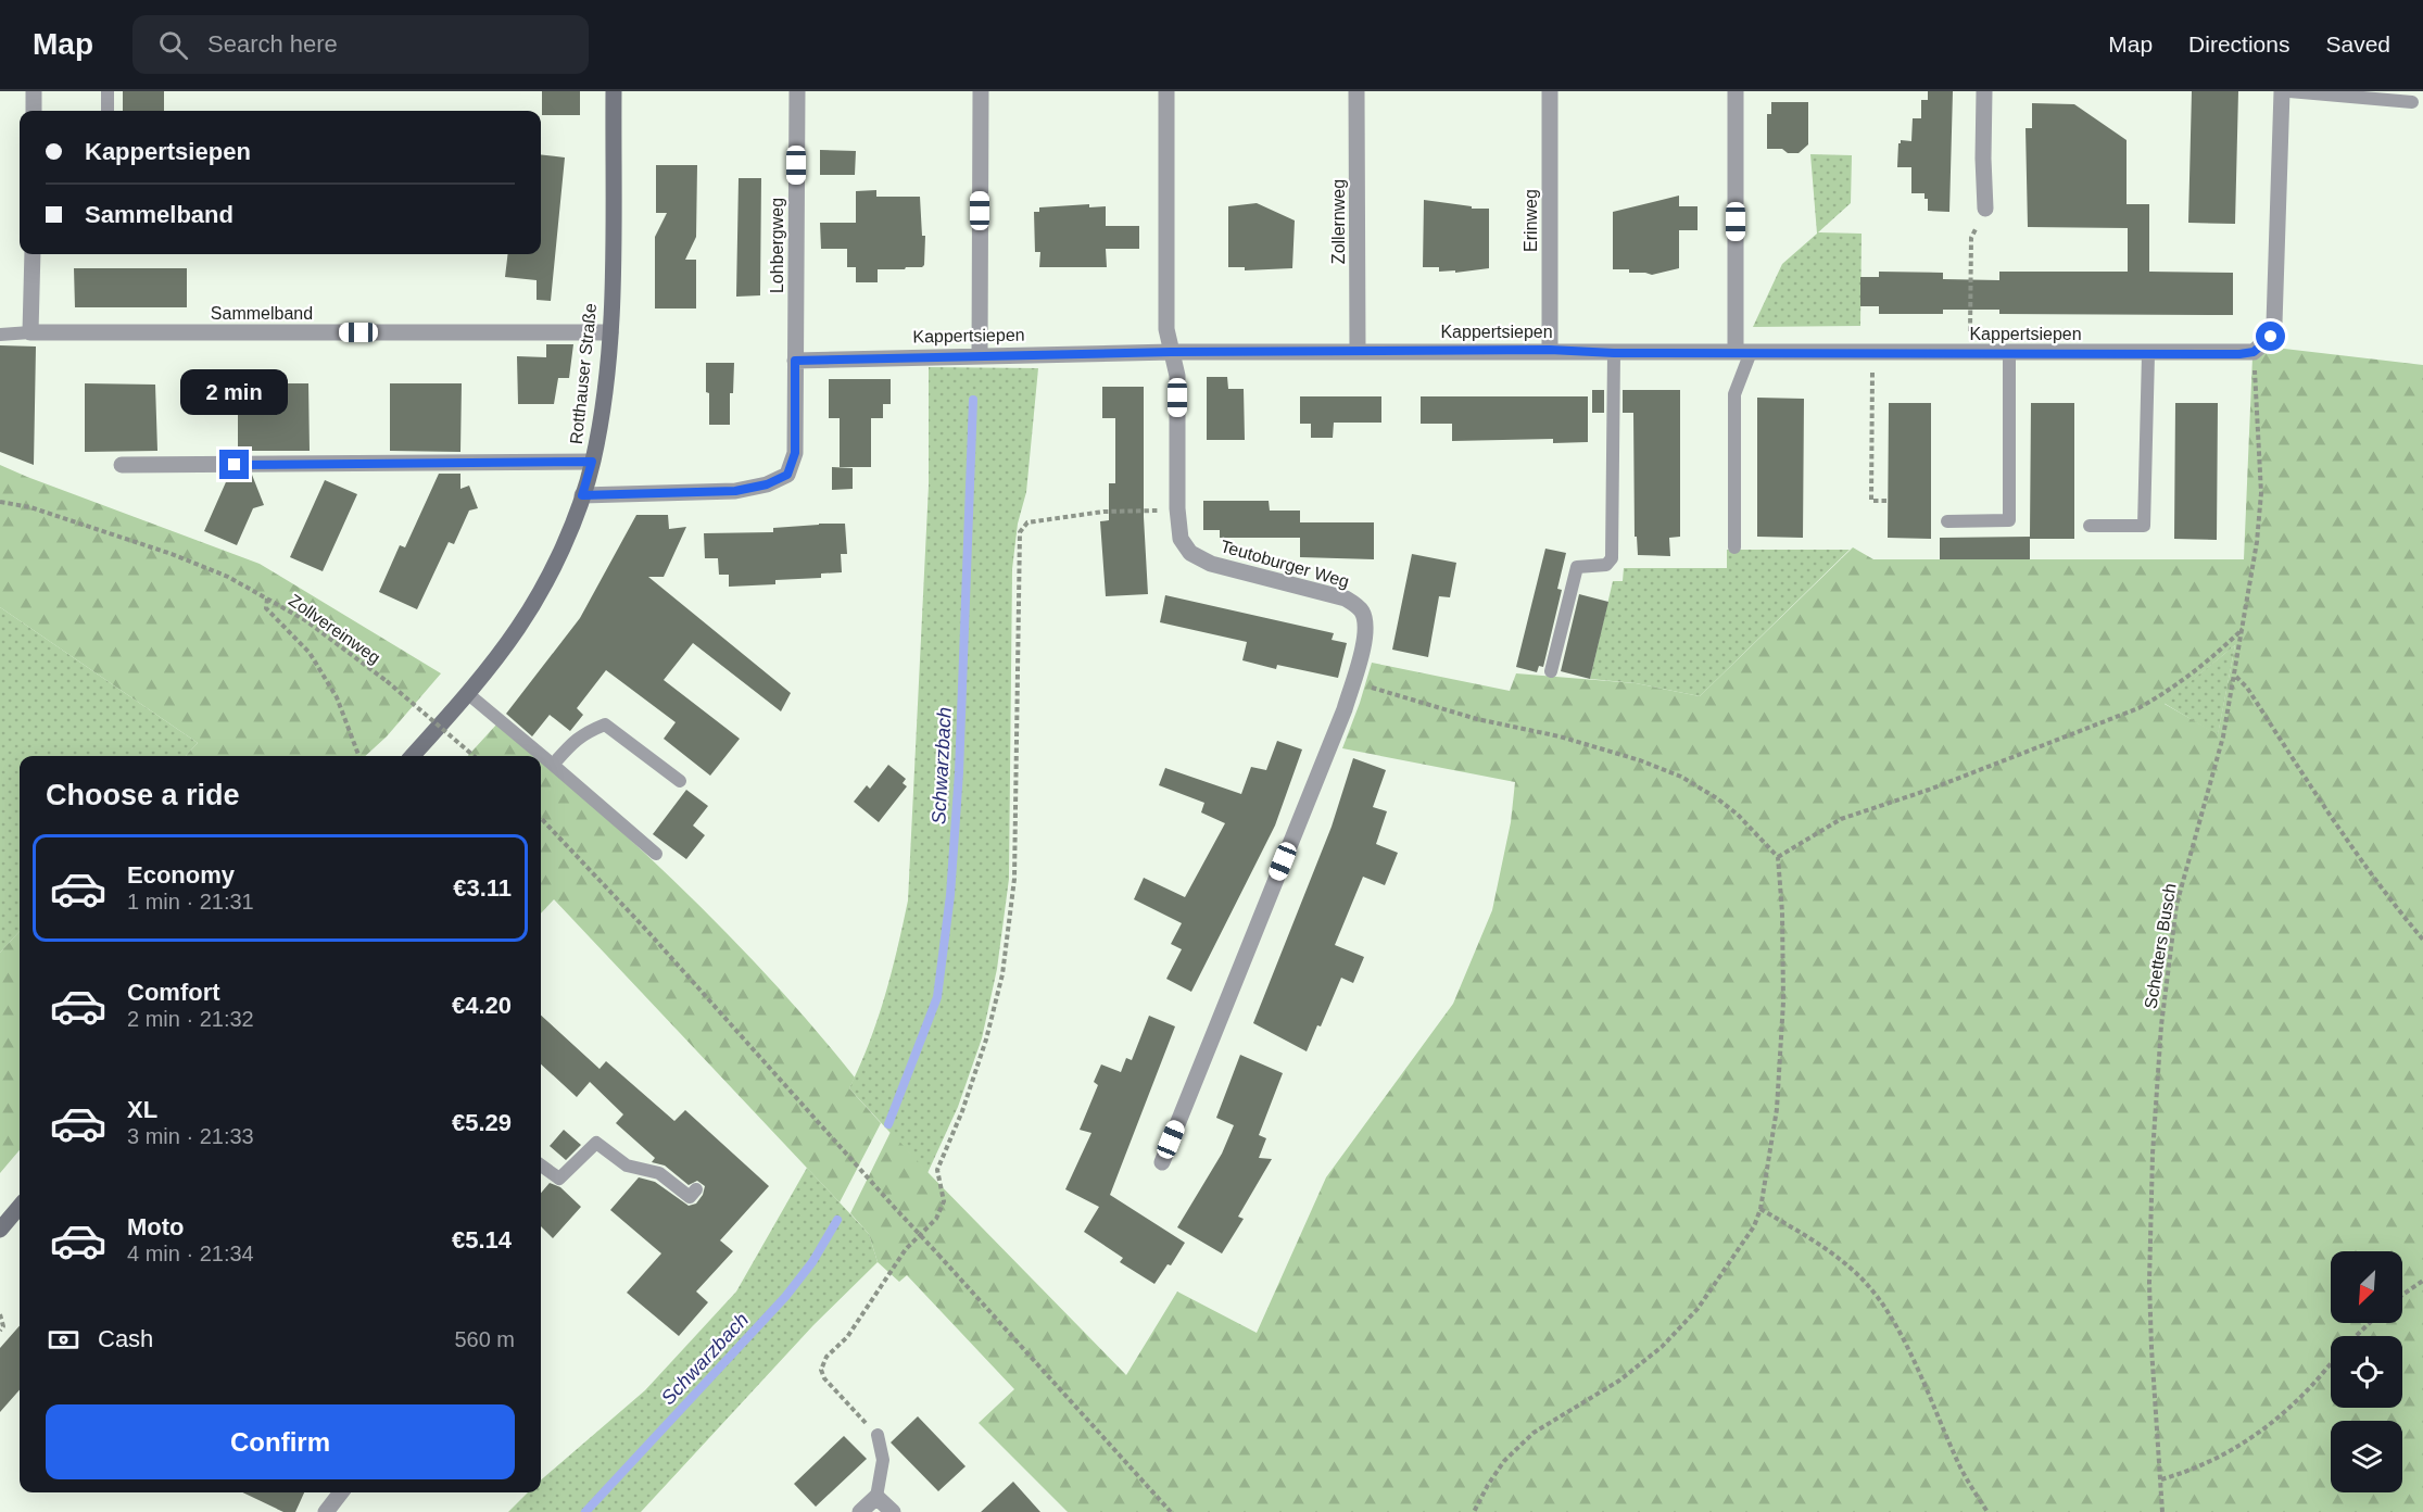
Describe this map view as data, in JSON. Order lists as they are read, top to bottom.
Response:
{
  "streets": {
    "main road": ["Rotthauser Straße"],
    "street": [
      "Erinweg",
      "Zollernweg",
      "Lohbergweg",
      "Sammelband",
      "Kappertsiepen",
      "Teutoburger Weg"
    ],
    "path": ["Zollvereinweg", "Schetters Busch"]
  },
  "crossings": [
    ["Erinweg", "Kappertsiepen"],
    ["Zollernweg", "Kappertsiepen"],
    ["Lohbergweg", "Kappertsiepen"],
    ["Sammelband", "Rotthauser Straße"],
    ["Kappertsiepen", "Teutoburger Weg"],
    ["Kappertsiepen", "Schetters Busch"]
  ],
  "water": ["Schwarzbach"],
  "north": "bottom left",
  "page": {
    "header": "Map",
    "search": "Search here",
    "nav": ["Map", "Directions", "Saved"],
    "banner": ["Kappertsiepen", "Sammelband"],
    "bubble": "2 min",
    "heading": "Choose a ride",
    "list": [
      {
        "name": "Economy",
        "note": "1 min · 21:31",
        "value": "€3.11"
      },
      {
        "name": "Comfort",
        "note": "2 min · 21:32",
        "value": "€4.20"
      },
      {
        "name": "XL",
        "note": "3 min · 21:33",
        "value": "€5.29"
      },
      {
        "name": "Moto",
        "note": "4 min · 21:34",
        "value": "€5.14"
      }
    ],
    "pay": ["Cash", "560 m"],
    "buttons": "Confirm"
  }
}
